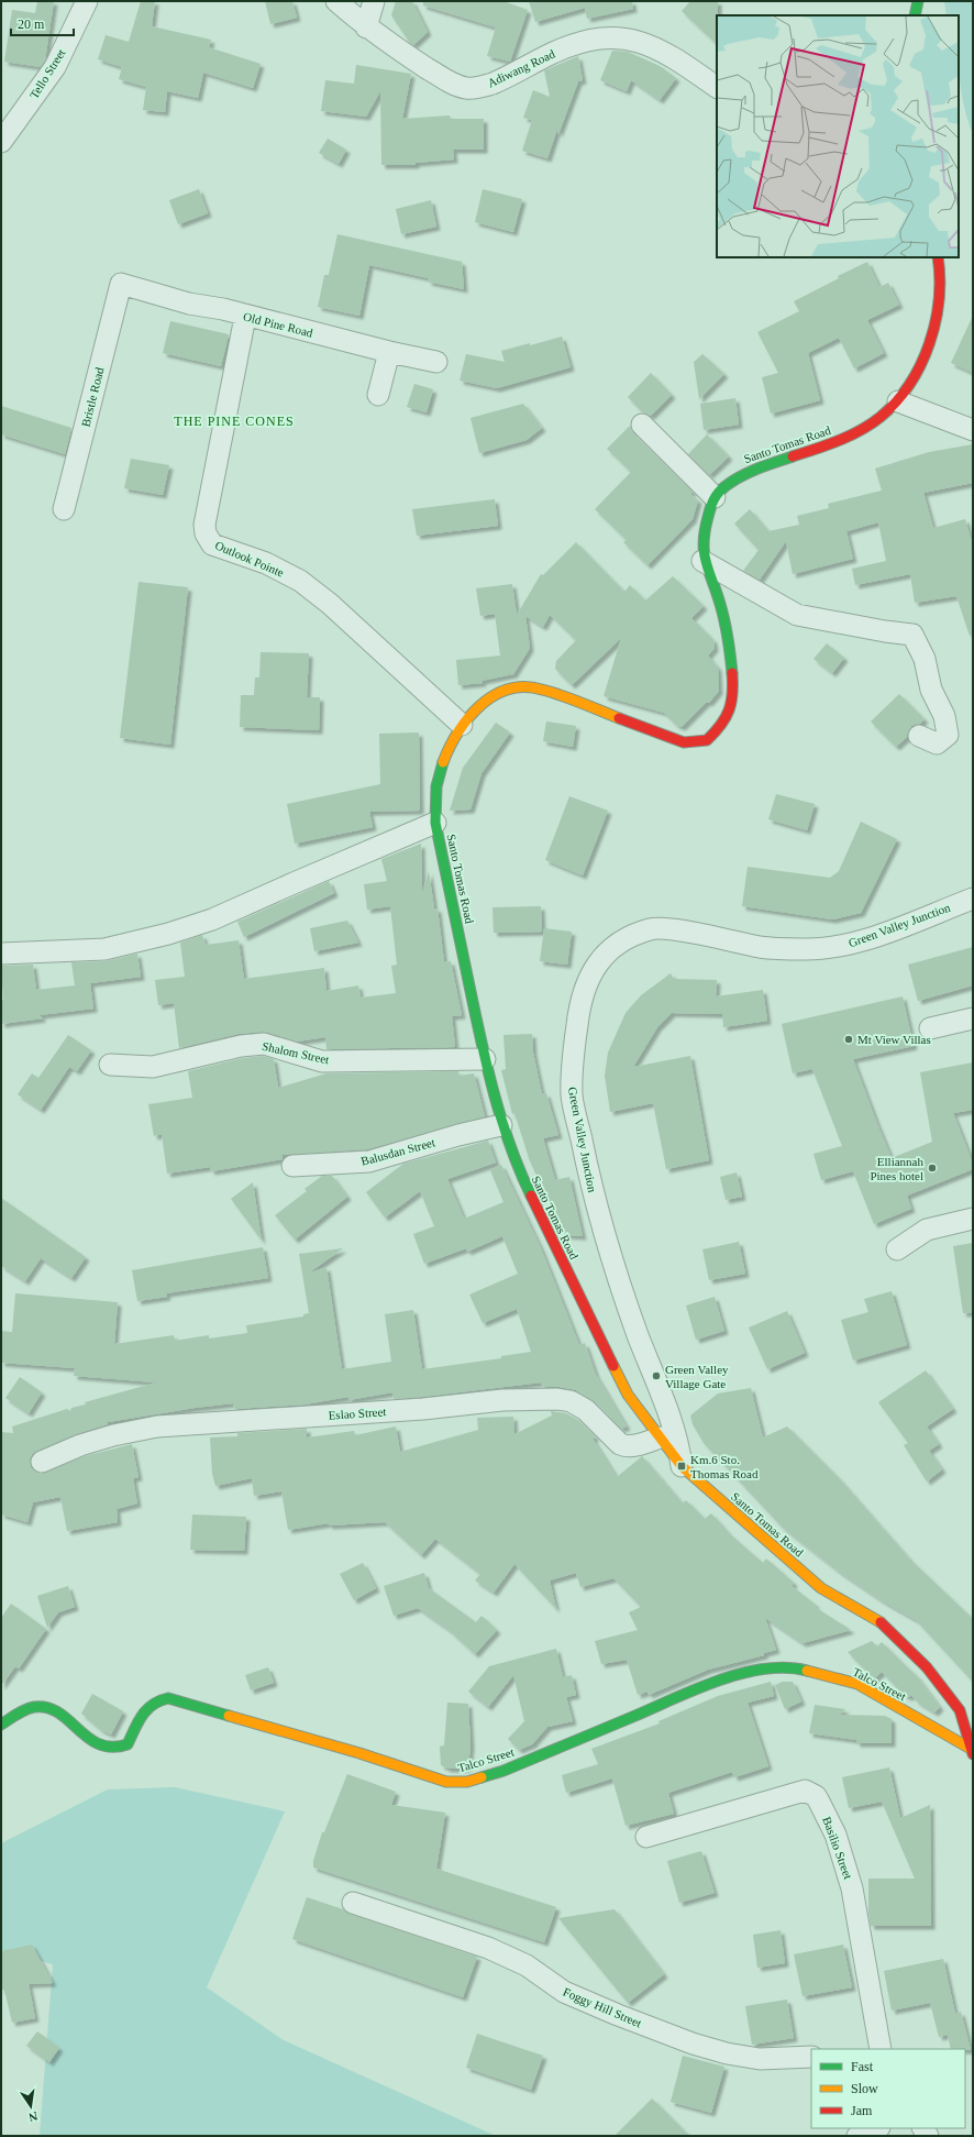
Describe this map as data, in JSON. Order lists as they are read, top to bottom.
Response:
{
  "streets": {
    "street": [
      "Adiwang Road",
      "Tello Street",
      "Old Pine Road",
      "Bristle Road",
      "Santo Tomas Road",
      "Outlook Pointe",
      "Green Valley Junction",
      "Shalom Street",
      "Balusdan Street",
      "Eslao Street",
      "Talco Street",
      "Basilio Street",
      "Foggy Hill Street"
    ]
  },
  "crossings": [
    ["Old Pine Road", "Bristle Road"],
    ["Old Pine Road", "Outlook Pointe"],
    ["Santo Tomas Road", "Outlook Pointe"],
    ["Santo Tomas Road", "Green Valley Junction"],
    ["Santo Tomas Road", "Shalom Street"],
    ["Santo Tomas Road", "Balusdan Street"],
    ["Santo Tomas Road", "Eslao Street"],
    ["Santo Tomas Road", "Talco Street"]
  ],
  "districts": ["THE PINE CONES"],
  "places": {
    "other": ["Mt View Villas", "Elliannah Pines hotel", "Green Valley Village Gate"],
    "transit": ["Km.6 Sto. Thomas Road"]
  },
  "legend": ["Fast", "Slow", "Jam"],
  "scale_bar": "20 m",
  "north": "bottom"
}
